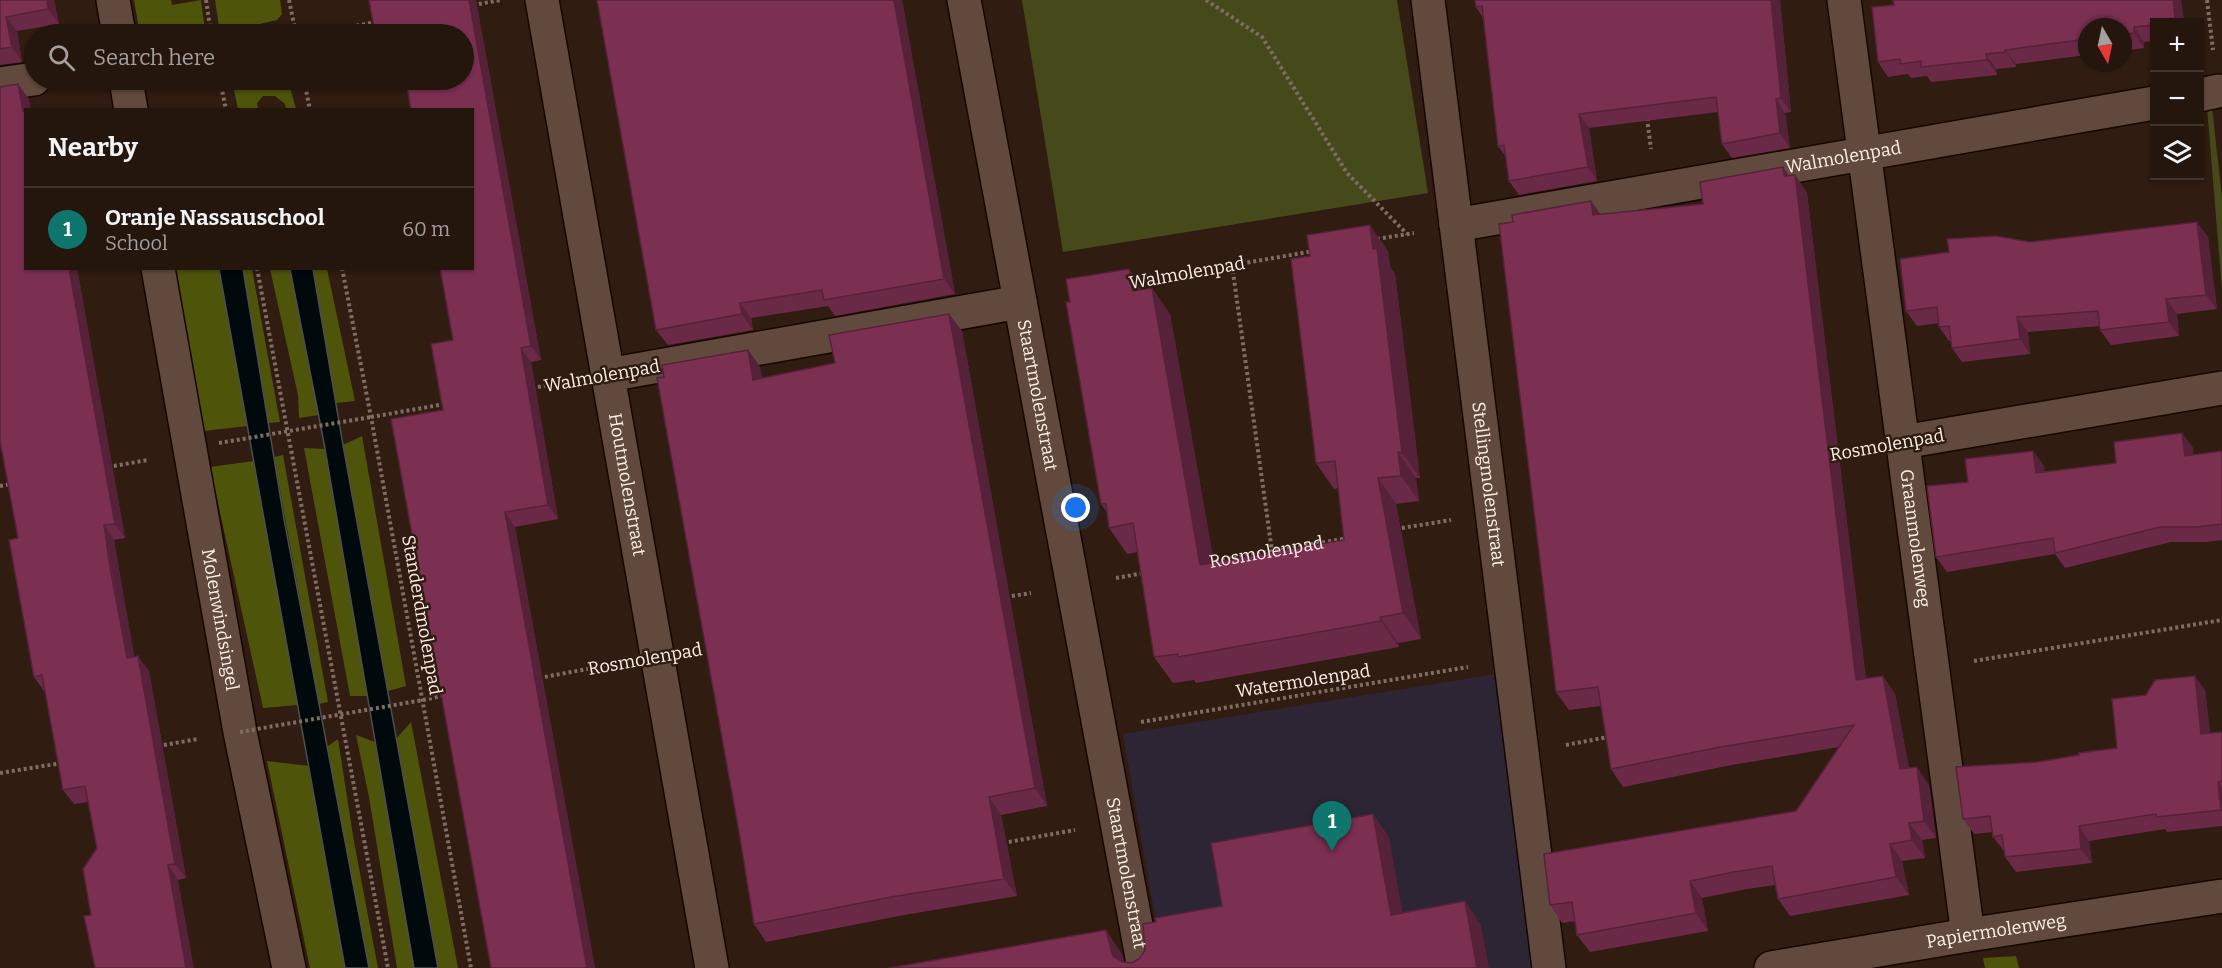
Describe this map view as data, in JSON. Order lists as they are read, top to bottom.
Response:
{
  "streets": {
    "street": [
      "Walmolenpad",
      "Staartmolenstraat",
      "Rosmolenpad",
      "Houtmolenstraat",
      "Stellingmolenstraat",
      "Graanmolenweg",
      "Molenwindsingel",
      "Papiermolenweg"
    ],
    "path": ["Standerdmolenpad", "Watermolenpad"]
  },
  "crossings": [
    ["Walmolenpad", "Staartmolenstraat"],
    ["Walmolenpad", "Houtmolenstraat"],
    ["Walmolenpad", "Stellingmolenstraat"],
    ["Walmolenpad", "Graanmolenweg"],
    ["Staartmolenstraat", "Watermolenpad"],
    ["Rosmolenpad", "Houtmolenstraat"],
    ["Rosmolenpad", "Graanmolenweg"],
    ["Stellingmolenstraat", "Watermolenpad"],
    ["Graanmolenweg", "Papiermolenweg"]
  ],
  "north": "bottom",
  "page": {
    "map_buttons": ["+", "−"],
    "search": "Search here",
    "heading": "Nearby",
    "list": [
      {
        "mark": "1",
        "name": "Oranje Nassauschool",
        "note": "School",
        "value": "60 m"
      }
    ],
    "pins": "1"
  }
}
